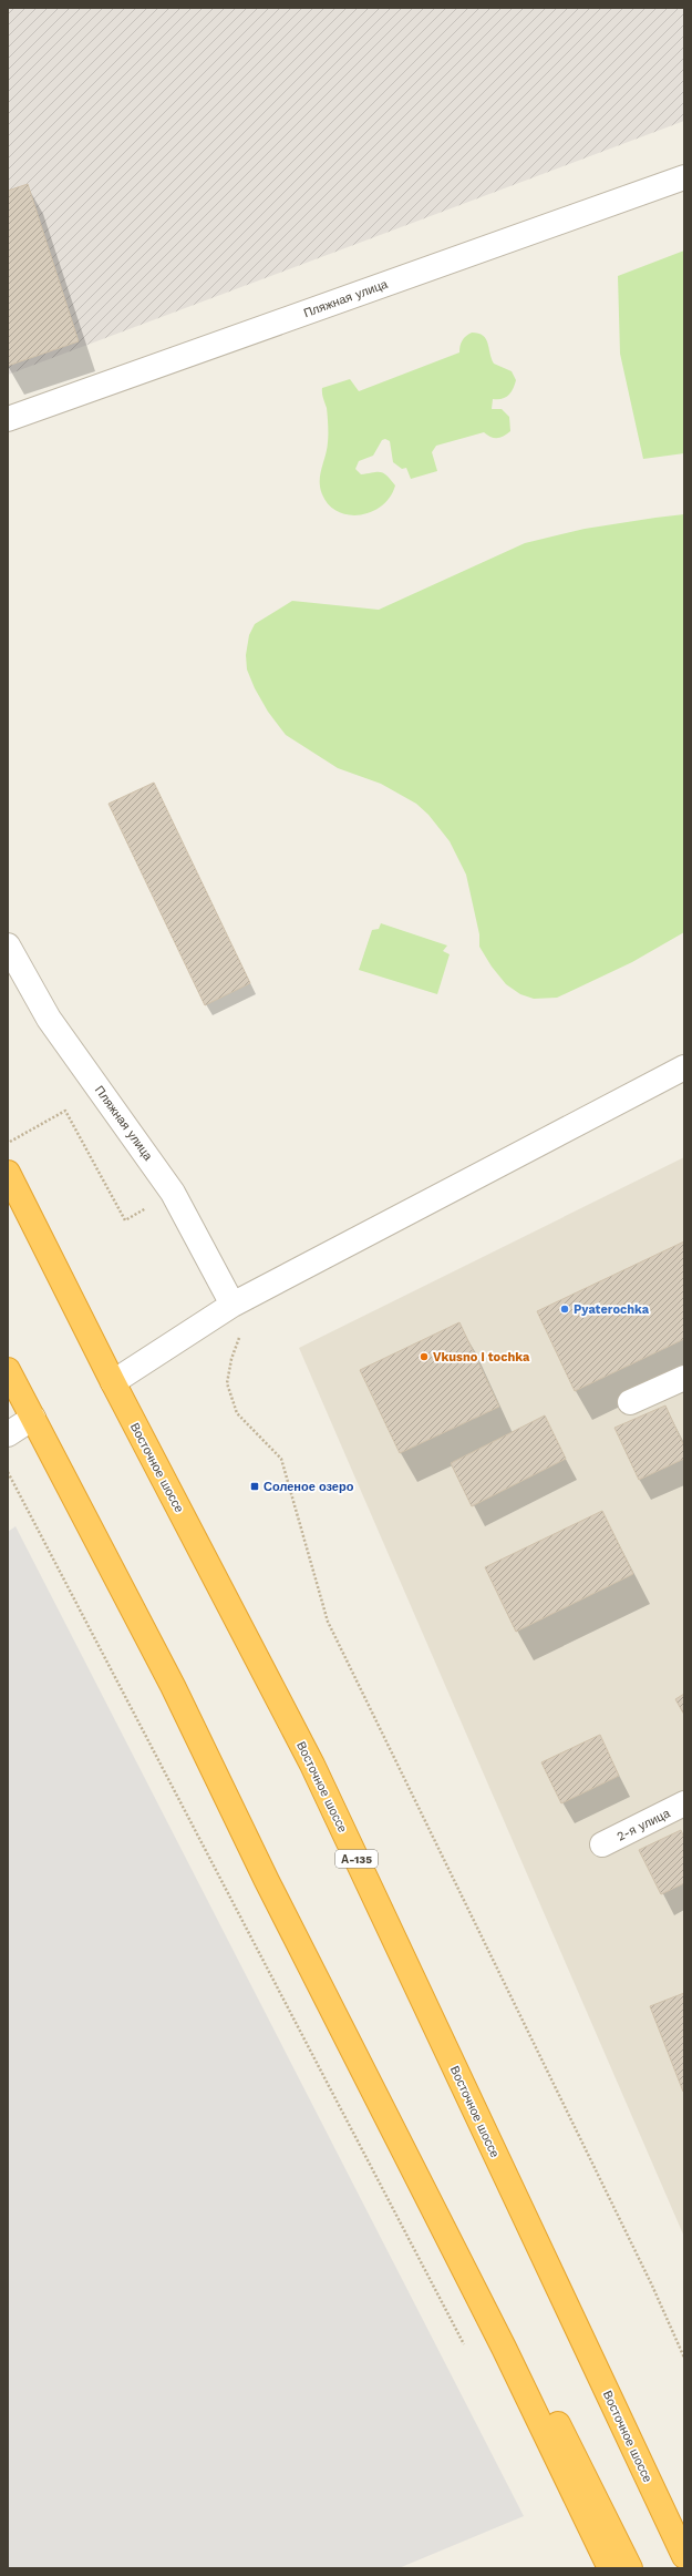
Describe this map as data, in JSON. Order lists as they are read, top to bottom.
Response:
{
  "streets": {
    "highway": ["Восточное шоссе", "А-135"],
    "street": ["Пляжная улица", "2-я улица"]
  },
  "places": {
    "other": ["Pyaterochka", "Vkusno i tochka"],
    "transit": ["Соленое озеро"]
  }
}
